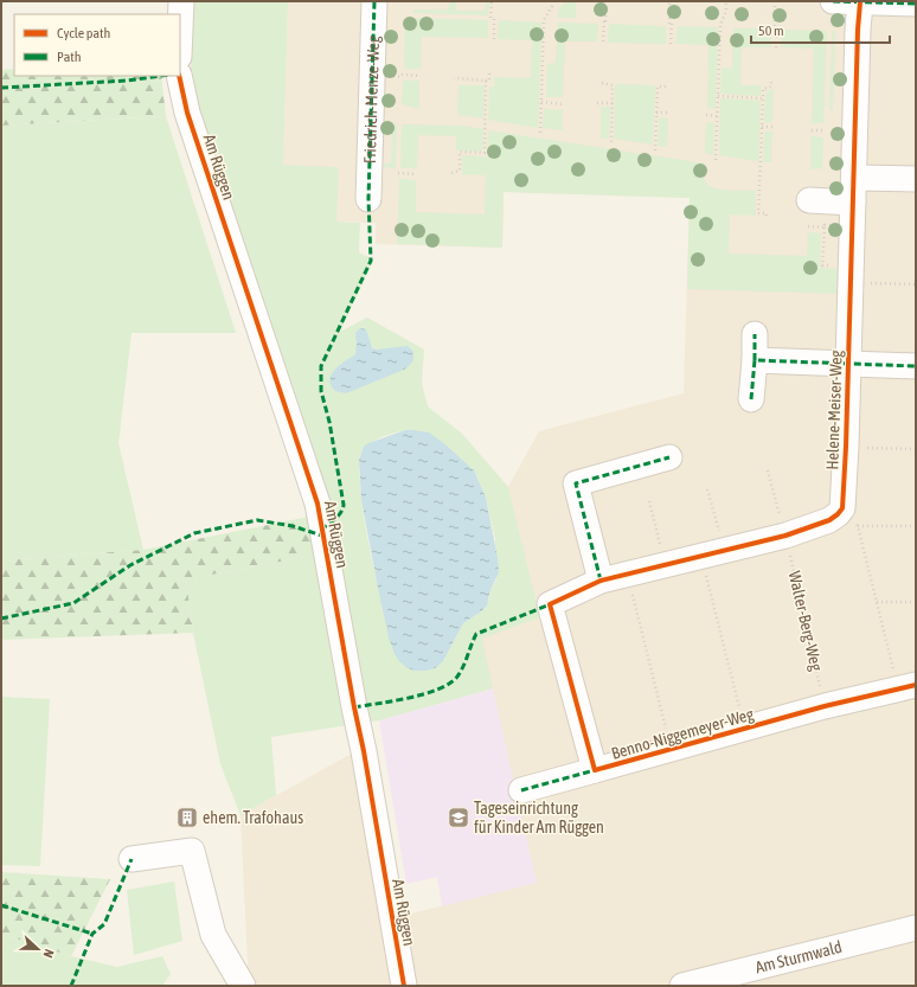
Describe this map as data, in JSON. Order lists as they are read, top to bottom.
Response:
{
  "streets": {
    "street": [
      "Friedrich-Menze-Weg",
      "Am Rüggen",
      "Helene-Meiser-Weg",
      "Benno-Niggemeyer-Weg",
      "Am Sturmwald"
    ],
    "path": ["Walter-Berg-Weg"]
  },
  "crossings": [
    ["Walter-Berg-Weg", "Benno-Niggemeyer-Weg"]
  ],
  "places": {
    "building": ["ehem. Trafohaus"],
    "school or university": ["Tageseinrichtung für Kinder Am Rüggen"]
  },
  "legend": ["Cycle path", "Path"],
  "scale_bar": "50 m",
  "north": "right"
}
